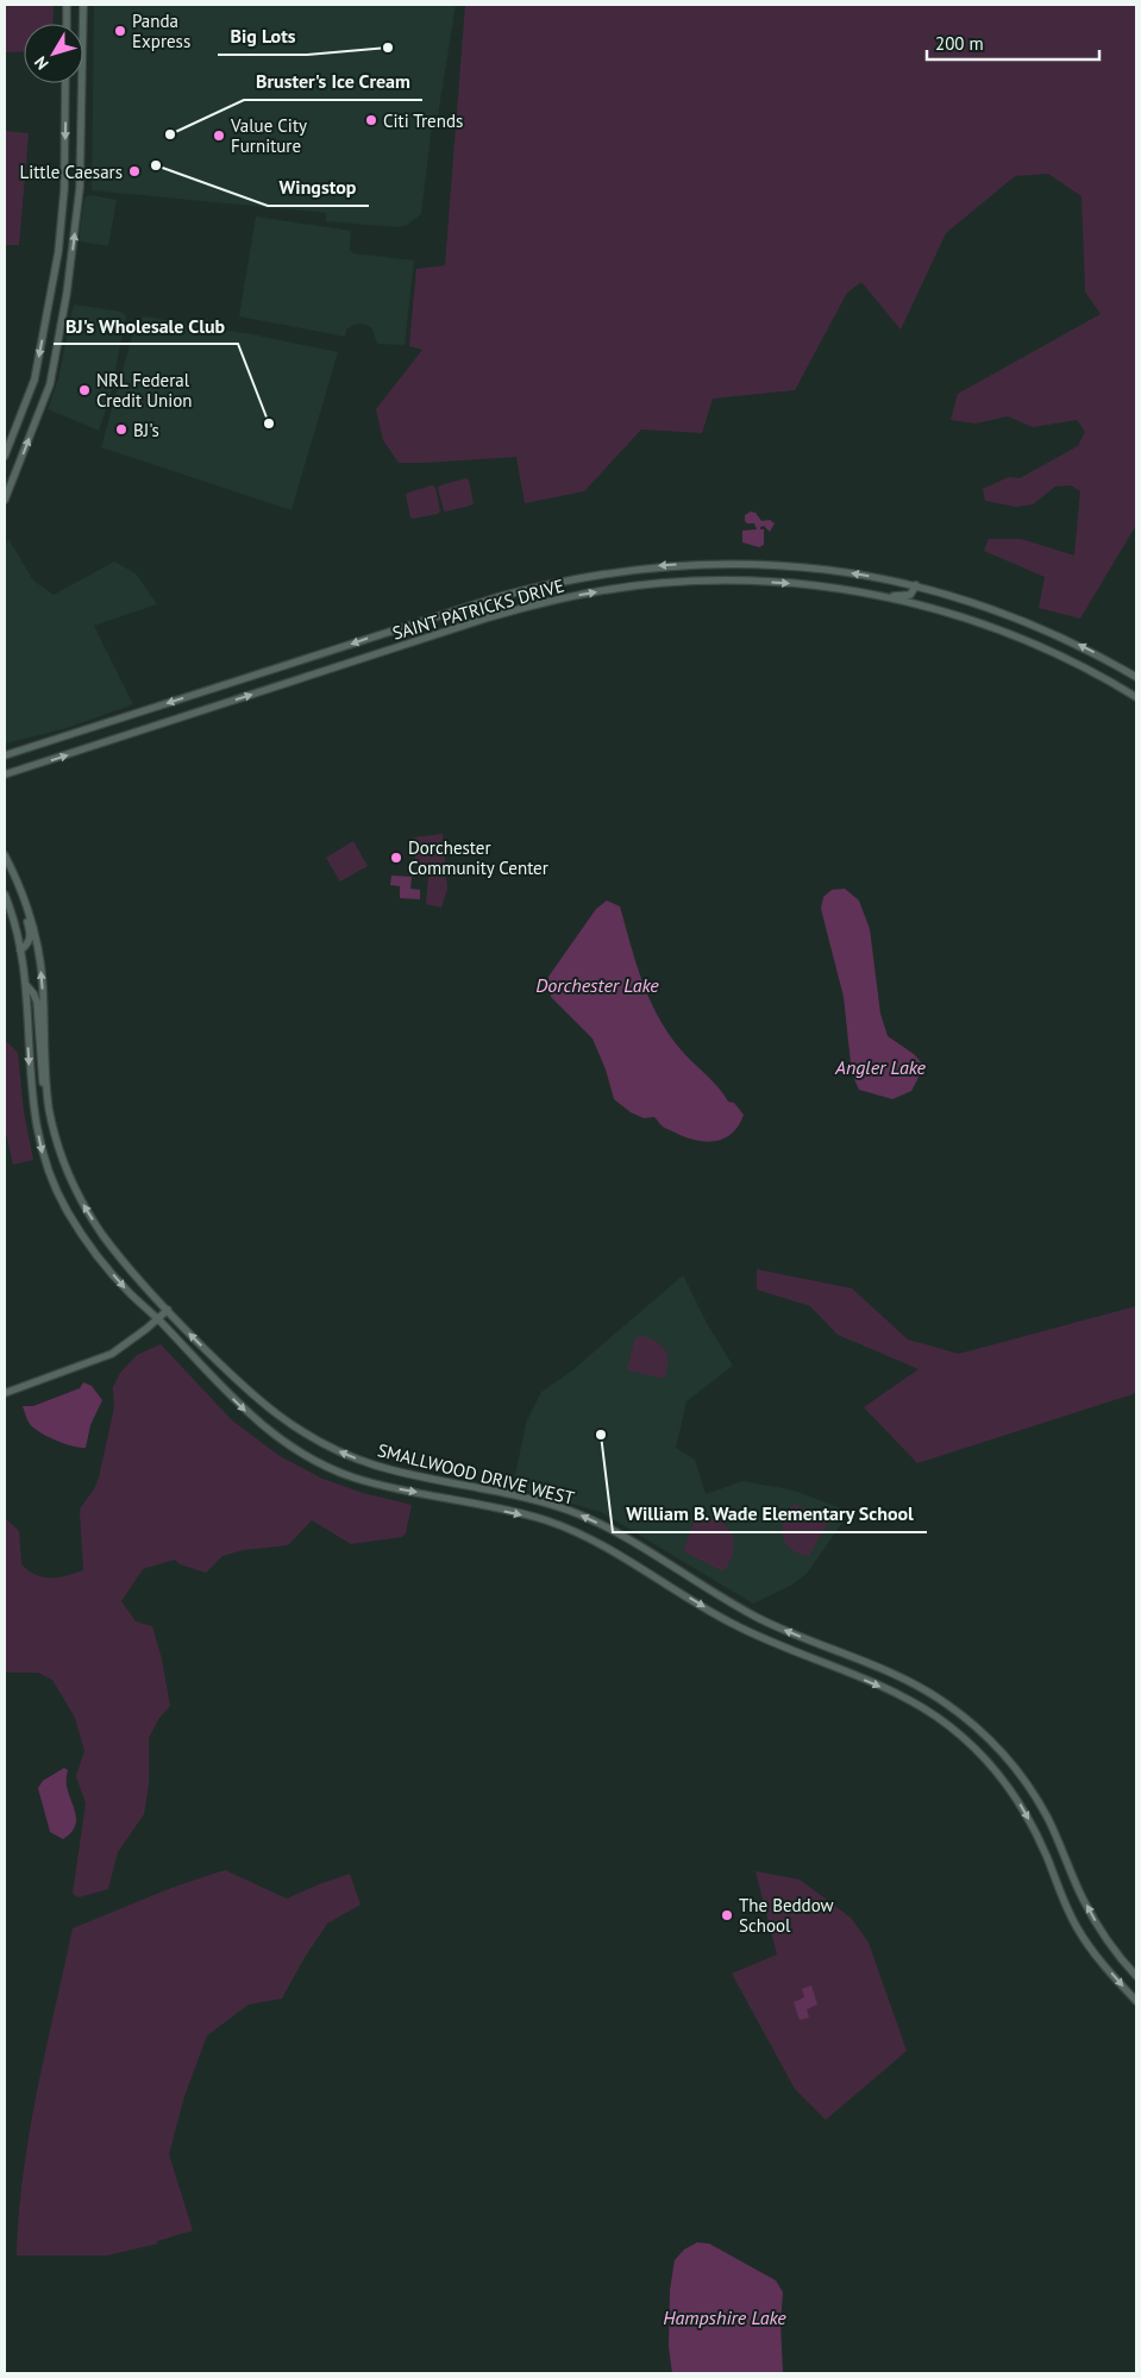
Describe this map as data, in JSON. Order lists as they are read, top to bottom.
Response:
{
  "streets": {
    "main road": ["SAINT PATRICKS DRIVE", "SMALLWOOD DRIVE WEST"]
  },
  "water": ["Dorchester Lake", "Angler Lake", "Hampshire Lake"],
  "places": [
    "Panda Express",
    "Big Lots",
    "Citi Trends",
    "Bruster's Ice Cream",
    "Value City Furniture",
    "Wingstop",
    "Little Caesars",
    "NRL Federal Credit Union",
    "BJ's Wholesale Club",
    "BJ's",
    "Dorchester Community Center",
    "William B. Wade Elementary School",
    "The Beddow School"
  ],
  "scale_bar": "200 m",
  "north": "bottom left"
}
